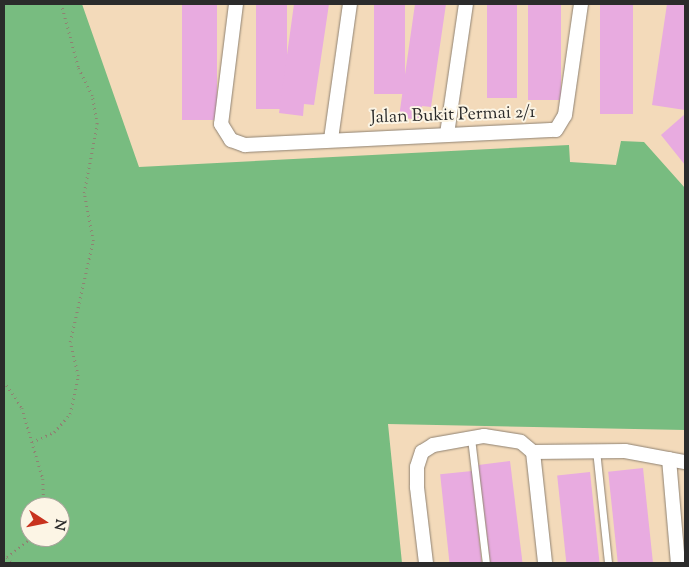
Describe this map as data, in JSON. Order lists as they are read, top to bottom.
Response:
{
  "streets": {
    "street": ["Jalan Bukit Permai 2/1"]
  },
  "north": "right"
}
